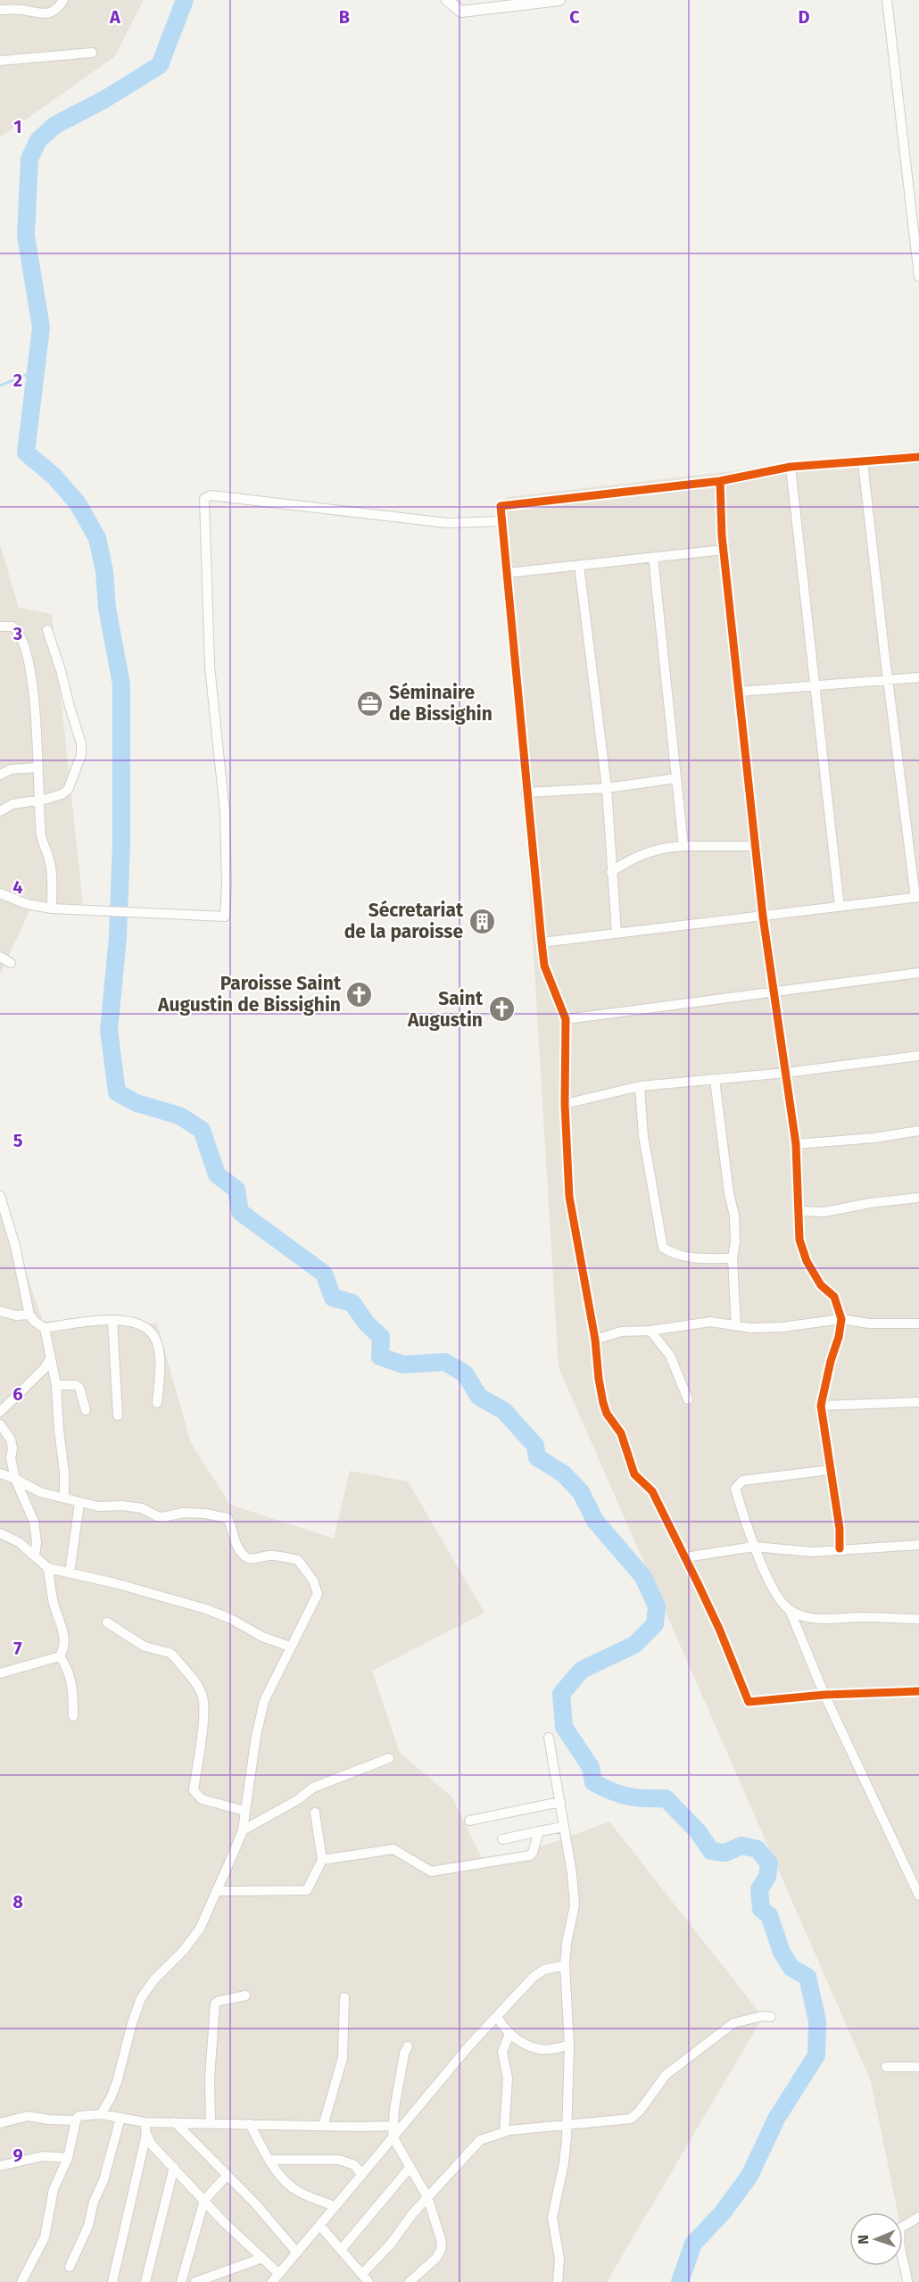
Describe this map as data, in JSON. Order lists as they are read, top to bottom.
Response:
{
  "places": {
    "office": ["Séminaire de Bissighin"],
    "building": ["Sécretariat de la paroisse"],
    "church": ["Paroisse Saint Augustin de Bissighin", "Saint Augustin"]
  },
  "north": "left",
  "grid": {
    "columns": [
      "A",
      "B",
      "C",
      "D"
    ],
    "rows": [
      "1",
      "2",
      "3",
      "4",
      "5",
      "6",
      "7",
      "8",
      "9"
    ]
  }
}
